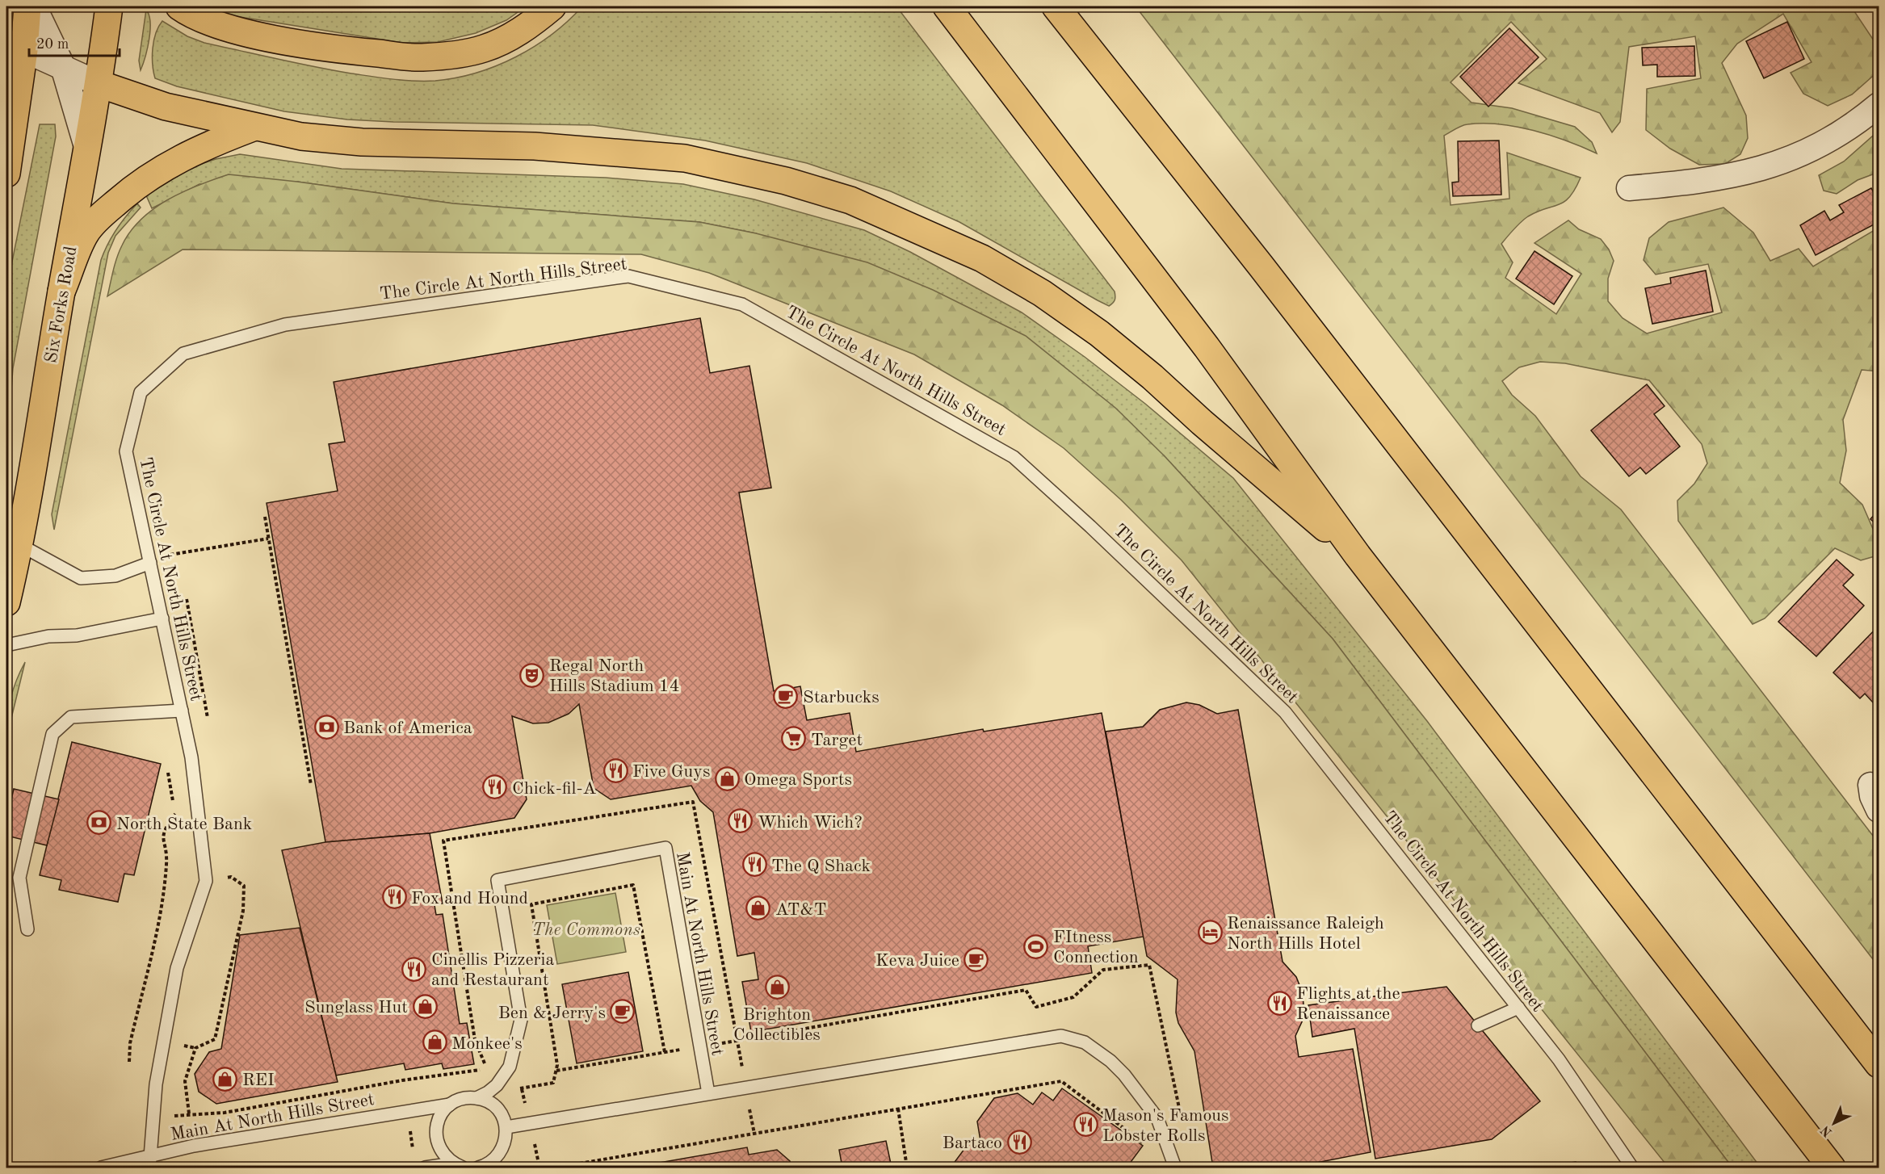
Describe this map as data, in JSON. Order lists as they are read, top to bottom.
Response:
{
  "streets": {
    "main road": ["Six Forks Road"],
    "lane": ["The Circle At North Hills Street", "Main At North Hills Street"]
  },
  "crossings": [
    ["The Circle At North Hills Street", "Main At North Hills Street"]
  ],
  "parks": ["The Commons"],
  "places": {
    "theatre": ["Regal North Hills Stadium 14"],
    "cafe": ["Starbucks", "Keva Juice", "Ben & Jerry's"],
    "bank": ["Bank of America", "North State Bank"],
    "supermarket": ["Target"],
    "restaurant": [
      "Five Guys",
      "Chick-fil-A",
      "Which Wich?",
      "The Q Shack",
      "Fox and Hound",
      "Cinellis Pizzeria and Restaurant",
      "Flights at the Renaissance",
      "Mason's Famous Lobster Rolls",
      "Bartaco"
    ],
    "shop": [
      "Omega Sports",
      "AT&T",
      "Brighton Collectibles",
      "Sunglass Hut",
      "Monkee's",
      "REI"
    ],
    "hotel": ["Renaissance Raleigh North Hills Hotel"],
    "sports": ["FItness Connection"]
  },
  "scale_bar": "20 m",
  "north": "bottom left"
}
